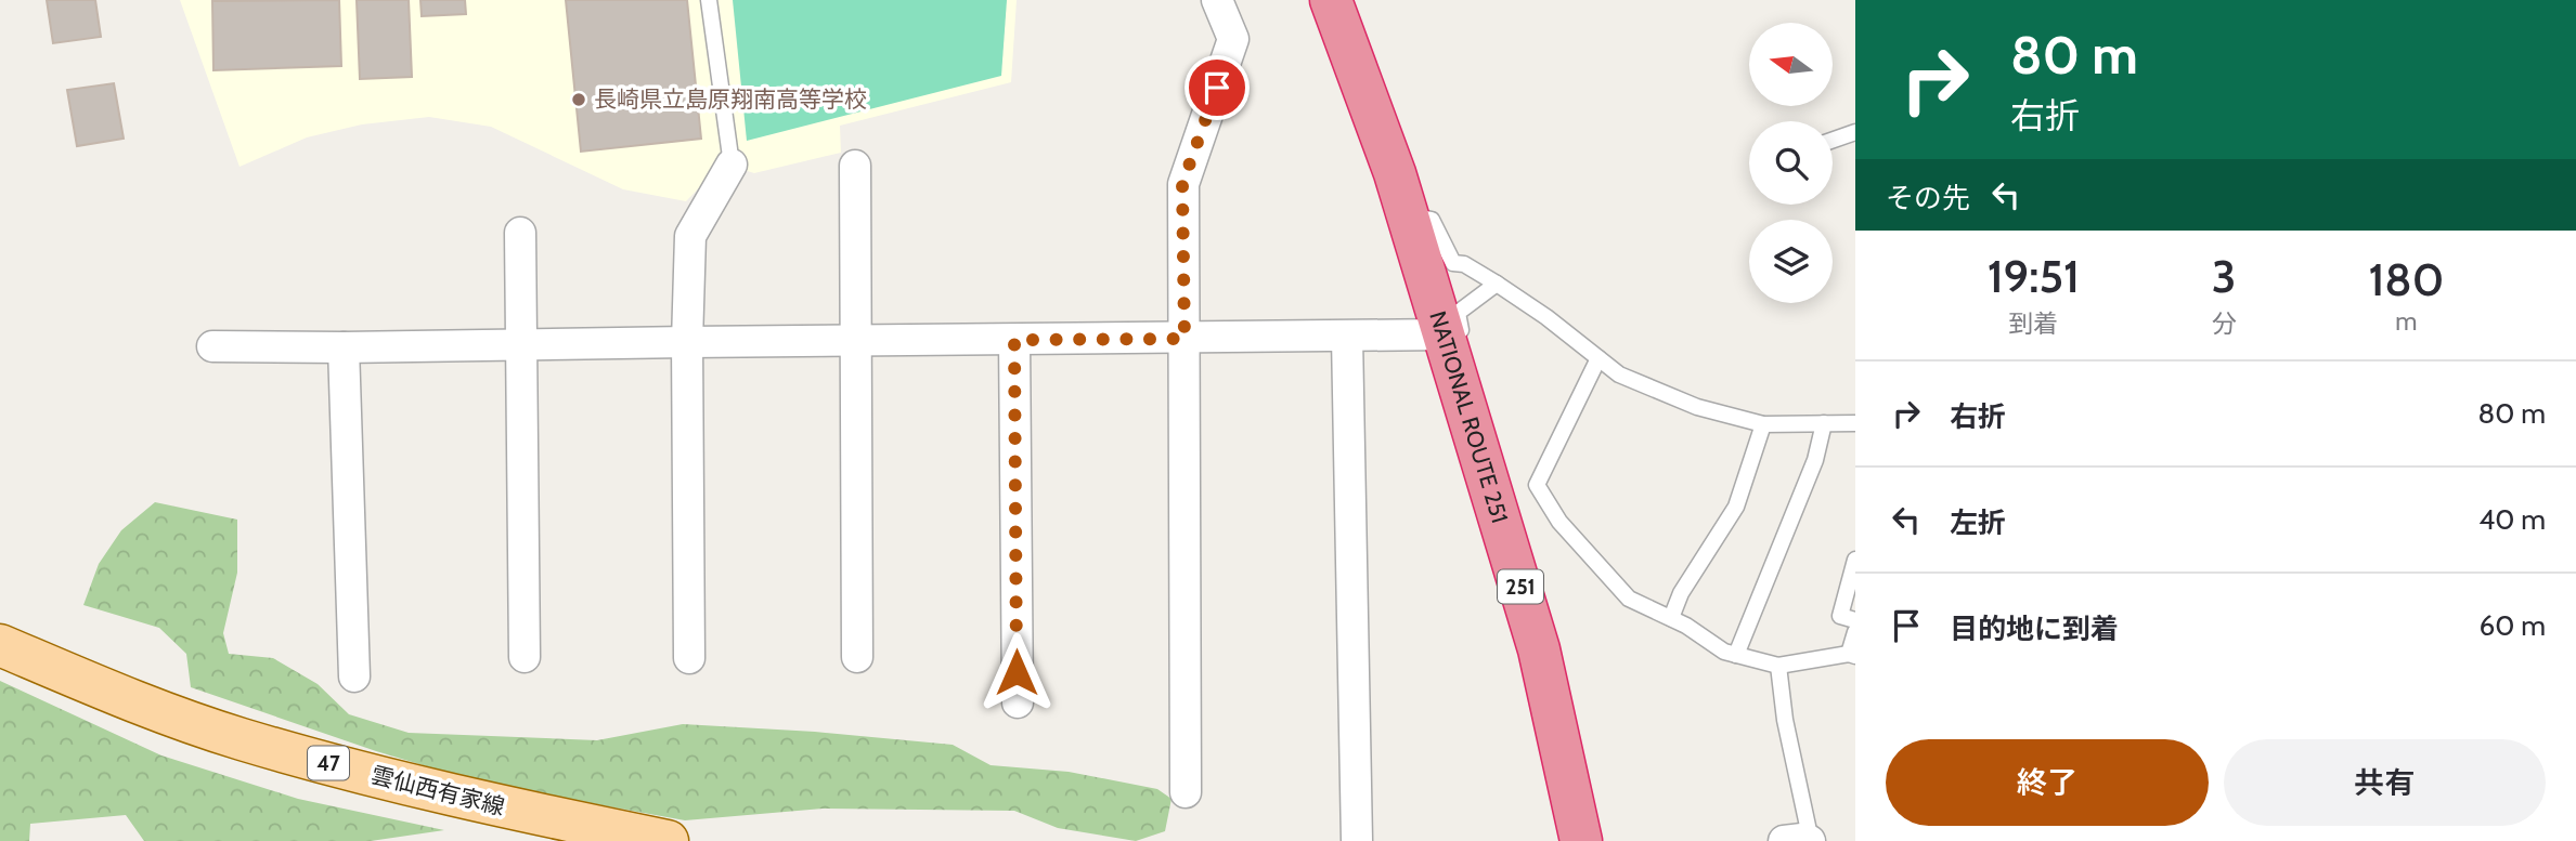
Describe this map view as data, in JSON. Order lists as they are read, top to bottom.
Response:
{
  "streets": {
    "highway": ["NATIONAL ROUTE 251", "251"],
    "main road": ["47", "雲仙西有家線"]
  },
  "places": ["長崎県立島原翔南高等学校"],
  "north": "left",
  "page": {
    "turn": ["80 m", "右折"],
    "then": "その先",
    "eta": [
      "19:51",
      "到着",
      "3",
      "分",
      "180",
      "m"
    ],
    "list": [
      {
        "name": "右折",
        "value": "80 m"
      },
      {
        "name": "左折",
        "value": "40 m"
      },
      {
        "name": "目的地に到着",
        "value": "60 m"
      }
    ],
    "buttons": ["終了", "共有"]
  }
}
